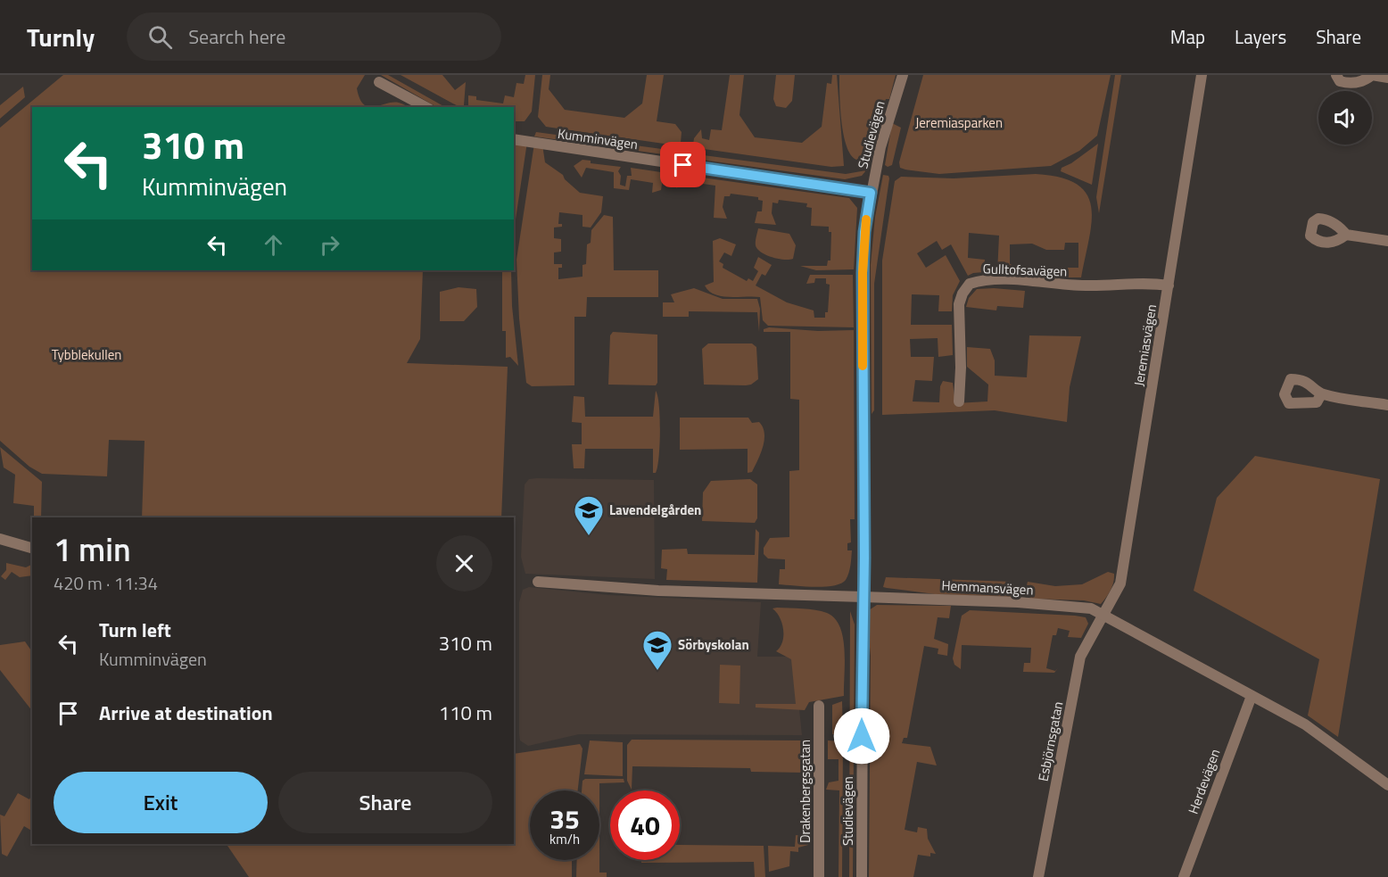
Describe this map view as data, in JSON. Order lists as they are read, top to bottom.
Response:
{
  "streets": {
    "street": [
      "Studievägen",
      "Kumminvägen",
      "Gulltofsavägen",
      "Jeremiasvägen",
      "Hemmansvägen",
      "Esbjörnsgatan",
      "Herdevägen",
      "Drakenbergsgatan"
    ]
  },
  "crossings": [
    ["Studievägen", "Kumminvägen"],
    ["Studievägen", "Hemmansvägen"],
    ["Gulltofsavägen", "Jeremiasvägen"],
    ["Jeremiasvägen", "Hemmansvägen"],
    ["Jeremiasvägen", "Esbjörnsgatan"],
    ["Hemmansvägen", "Esbjörnsgatan"],
    ["Hemmansvägen", "Herdevägen"]
  ],
  "parks": ["Jeremiasparken", "Tybblekullen"],
  "places": {
    "school or university": ["Lavendelgården", "Sörbyskolan"]
  },
  "page": {
    "header": "Turnly",
    "search": "Search here",
    "nav": ["Map", "Layers", "Share"],
    "turn": ["310 m", "Kumminvägen"],
    "heading": ["1 min", "420 m · 11:34"],
    "list": [
      {
        "name": "Turn left",
        "note": "Kumminvägen",
        "value": "310 m"
      },
      {
        "name": "Arrive at destination",
        "value": "110 m"
      }
    ],
    "buttons": ["Exit", "Share"],
    "speed": "35 km/h",
    "limit": "40"
  }
}
